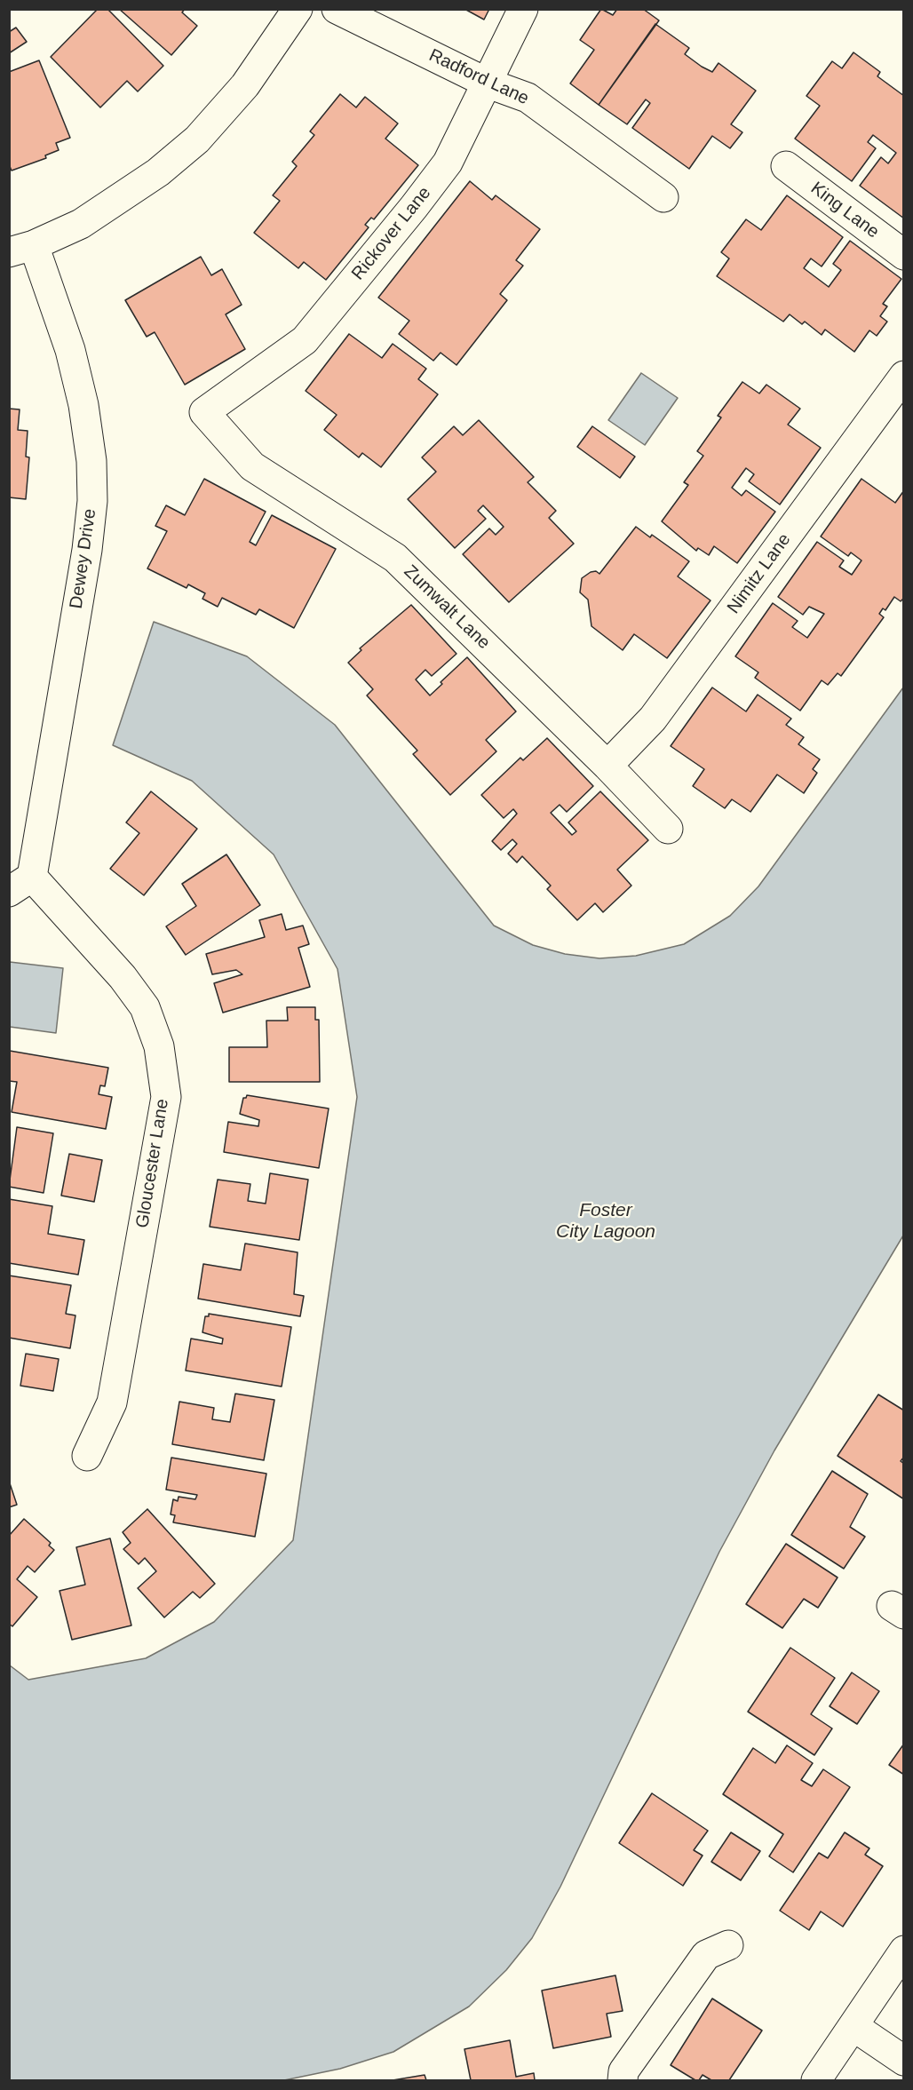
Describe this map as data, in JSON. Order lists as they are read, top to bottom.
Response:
{
  "streets": {
    "street": [
      "Radford Lane",
      "King Lane",
      "Rickover Lane",
      "Dewey Drive",
      "Nimitz Lane",
      "Zumwalt Lane",
      "Gloucester Lane"
    ]
  },
  "crossings": [
    ["Radford Lane", "Rickover Lane"],
    ["Rickover Lane", "Zumwalt Lane"],
    ["Dewey Drive", "Gloucester Lane"],
    ["Nimitz Lane", "Zumwalt Lane"]
  ],
  "water": ["Foster City Lagoon"]
}
